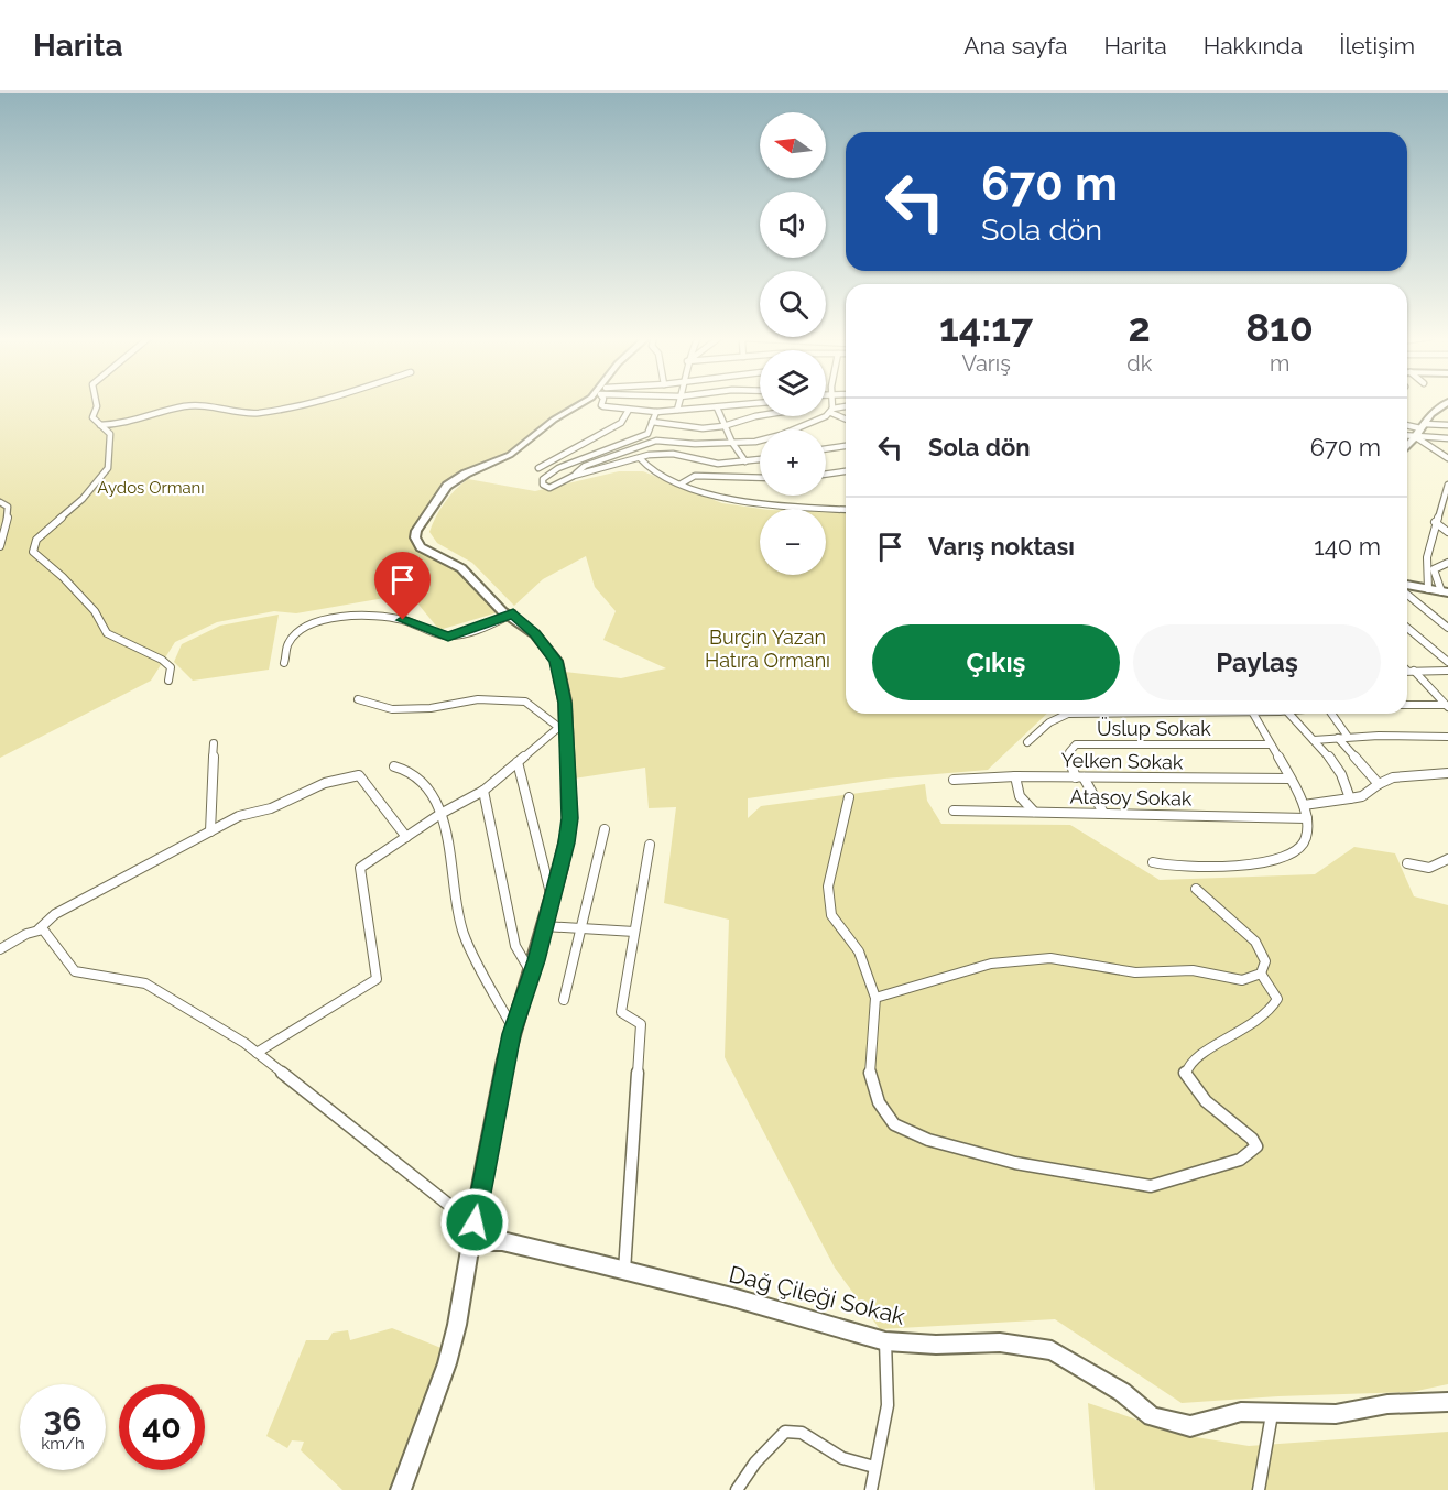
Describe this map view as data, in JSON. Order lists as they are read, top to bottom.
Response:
{
  "streets": {
    "street": [
      "Üslup Sokak",
      "Yelken Sokak",
      "Atasoy Sokak",
      "Dağ Çileği Sokak"
    ]
  },
  "crossings": [
    ["Üslup Sokak", "Yelken Sokak"]
  ],
  "parks": ["Aydos Ormanı", "Burçin Yazan Hatıra Ormanı"],
  "north": "left",
  "page": {
    "header": "Harita",
    "nav": [
      "Ana sayfa",
      "Harita",
      "Hakkında",
      "İletişim"
    ],
    "map_buttons": ["+", "−"],
    "turn": ["670 m", "Sola dön"],
    "eta": [
      "14:17",
      "Varış",
      "2",
      "dk",
      "810",
      "m"
    ],
    "list": [
      {
        "name": "Sola dön",
        "value": "670 m"
      },
      {
        "name": "Varış noktası",
        "value": "140 m"
      }
    ],
    "buttons": ["Çıkış", "Paylaş"],
    "speed": "36 km/h",
    "limit": "40"
  }
}
